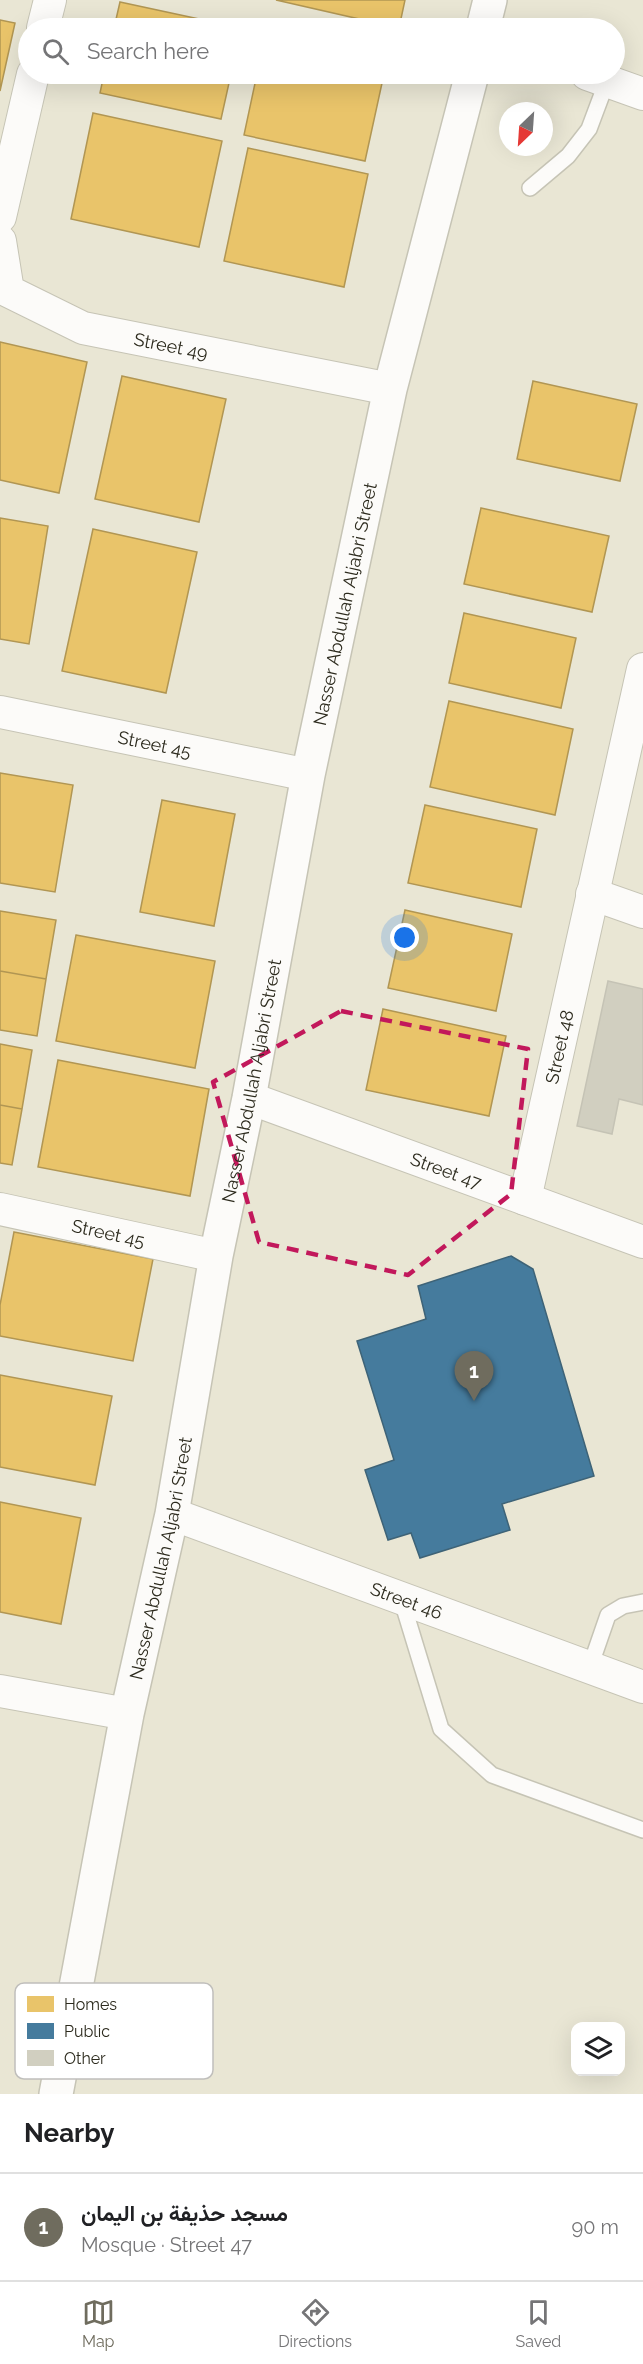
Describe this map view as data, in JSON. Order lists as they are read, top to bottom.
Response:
{
  "streets": {
    "street": [
      "Street 49",
      "Nasser Abdullah Aljabri Street",
      "Street 45",
      "Street 48",
      "Street 47",
      "Street 46"
    ]
  },
  "crossings": [
    ["Street 49", "Nasser Abdullah Aljabri Street"],
    ["Nasser Abdullah Aljabri Street", "Street 45"],
    ["Nasser Abdullah Aljabri Street", "Street 47"],
    ["Nasser Abdullah Aljabri Street", "Street 46"],
    ["Street 48", "Street 47"]
  ],
  "legend": ["Homes", "Public", "Other"],
  "north": "bottom left",
  "page": {
    "search": "Search here",
    "pins": "1",
    "heading": "Nearby",
    "list": [
      {
        "mark": "1",
        "name": "مسجد حذيفة بن اليمان",
        "note": "Mosque · Street 47",
        "value": "90 m"
      }
    ],
    "nav": ["Map", "Directions", "Saved"]
  }
}
